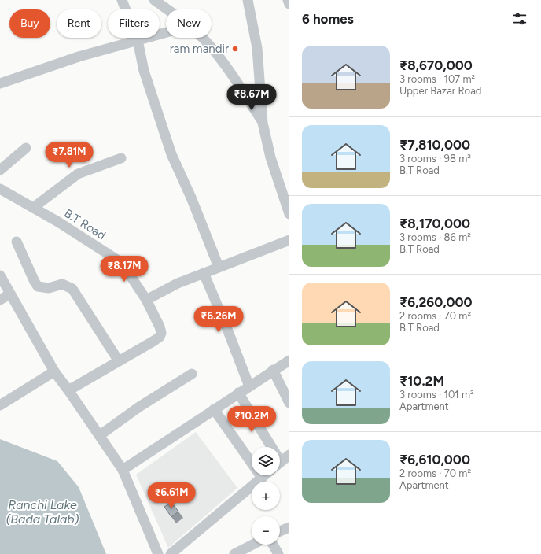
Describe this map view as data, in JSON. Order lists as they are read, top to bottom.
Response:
{
  "streets": {
    "street": ["B.T Road"]
  },
  "water": ["Ranchi Lake (Bada Talab)"],
  "places": ["ram mandir"],
  "page": {
    "heading": "6 homes",
    "chip": [
      "Buy",
      "Rent",
      "Filters",
      "New"
    ],
    "list": [
      {
        "name": "₹8,670,000",
        "note": "3 rooms · 107 m² · Upper Bazar Road"
      },
      {
        "name": "₹7,810,000",
        "note": "3 rooms · 98 m² · B.T Road"
      },
      {
        "name": "₹8,170,000",
        "note": "3 rooms · 86 m² · B.T Road"
      },
      {
        "name": "₹6,260,000",
        "note": "2 rooms · 70 m² · B.T Road"
      },
      {
        "name": "₹10.2M",
        "note": "3 rooms · 101 m² · Apartment"
      },
      {
        "name": "₹6,610,000",
        "note": "2 rooms · 70 m² · Apartment"
      }
    ],
    "price": [
      "₹8.67M",
      "₹7.81M",
      "₹8.17M",
      "₹6.26M",
      "₹10.2M",
      "₹6.61M"
    ],
    "map_buttons": ["+", "−"]
  }
}
